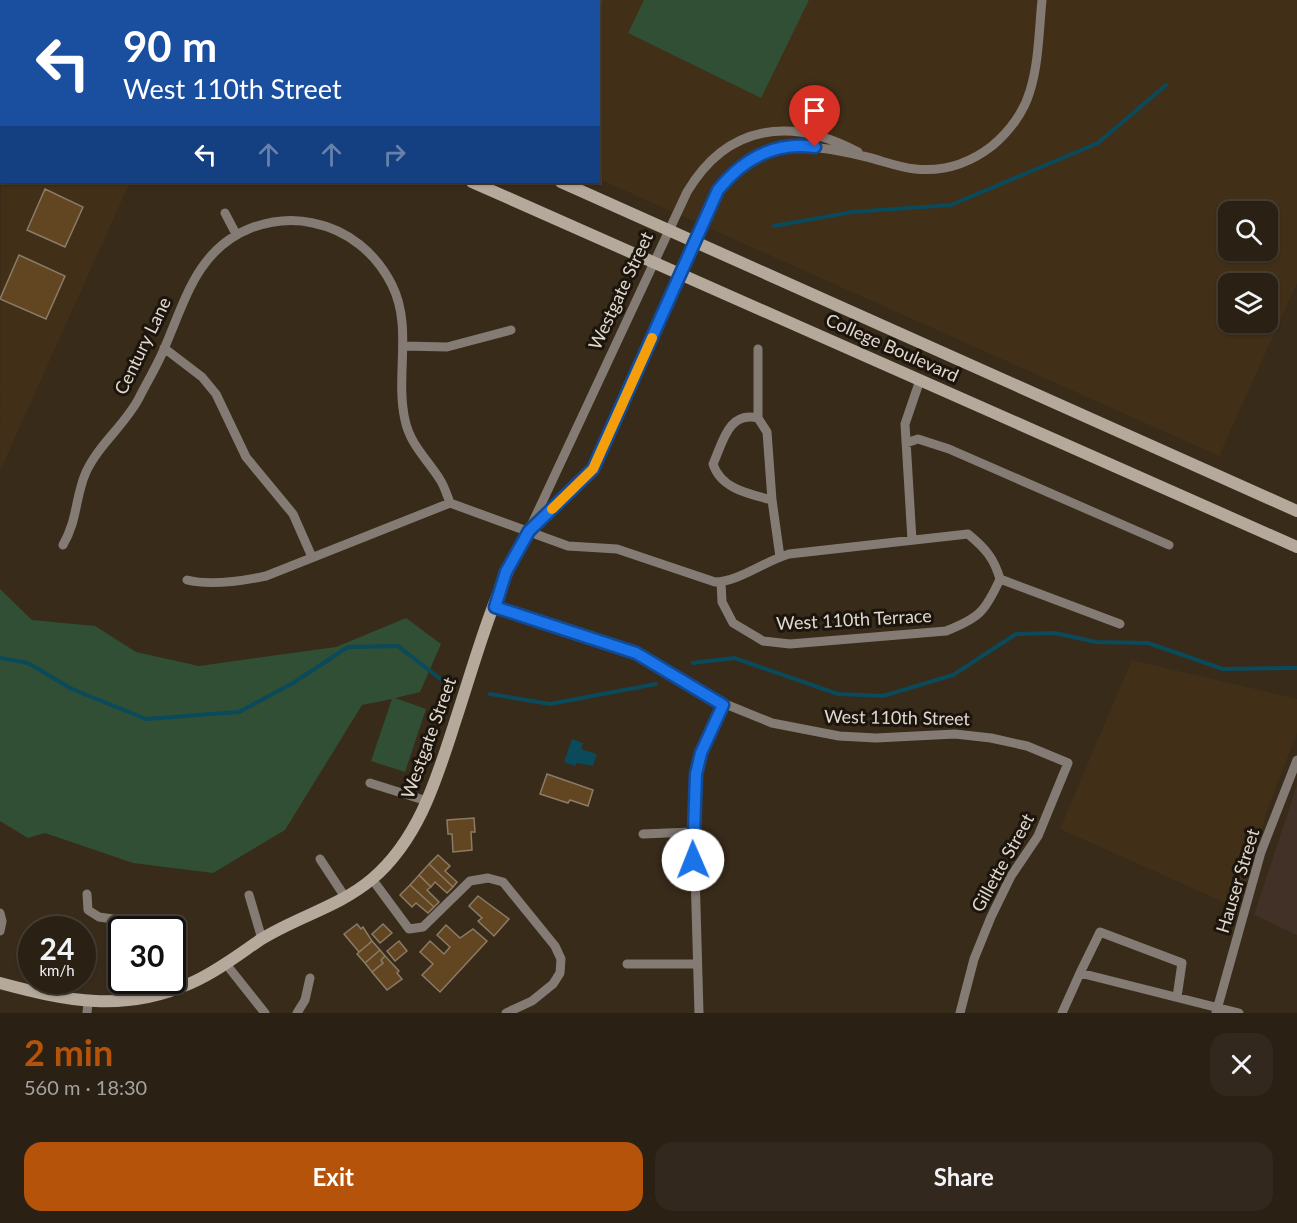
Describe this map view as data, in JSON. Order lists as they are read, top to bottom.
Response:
{
  "streets": {
    "main road": ["Westgate Street", "College Boulevard"],
    "street": [
      "Century Lane",
      "West 110th Terrace",
      "West 110th Street",
      "Gillette Street",
      "Hauser Street"
    ]
  },
  "crossings": [
    ["Westgate Street", "College Boulevard"],
    ["Westgate Street", "West 110th Street"],
    ["West 110th Street", "Gillette Street"]
  ],
  "page": {
    "turn": ["90 m", "West 110th Street"],
    "speed": "24 km/h",
    "limit": "30",
    "heading": ["2 min", "560 m · 18:30"],
    "buttons": ["Exit", "Share"]
  }
}
